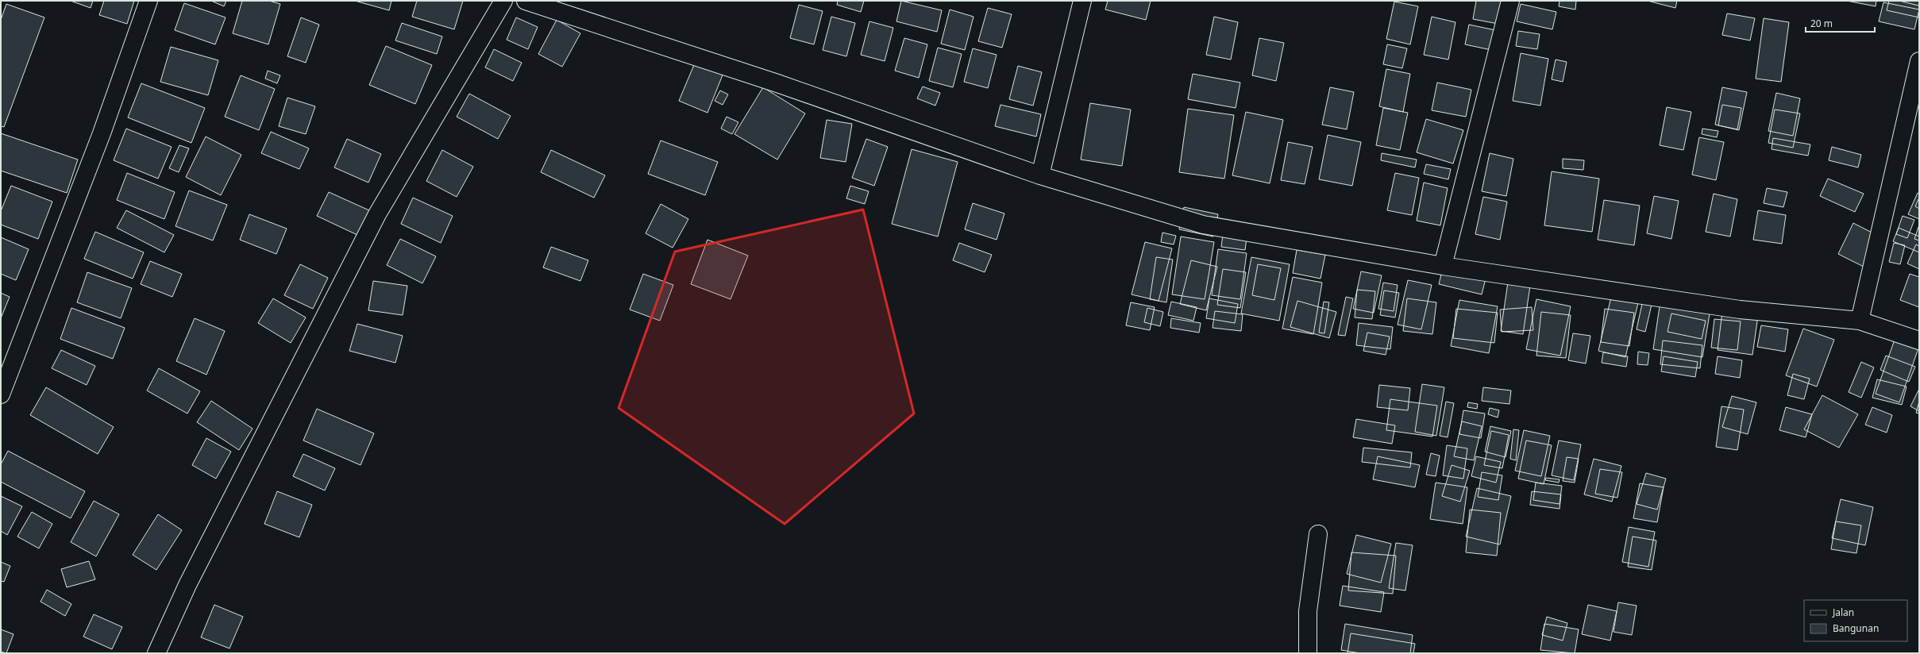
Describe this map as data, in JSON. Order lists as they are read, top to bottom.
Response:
{
  "legend": ["Jalan", "Bangunan"],
  "scale_bar": "20 m"
}
